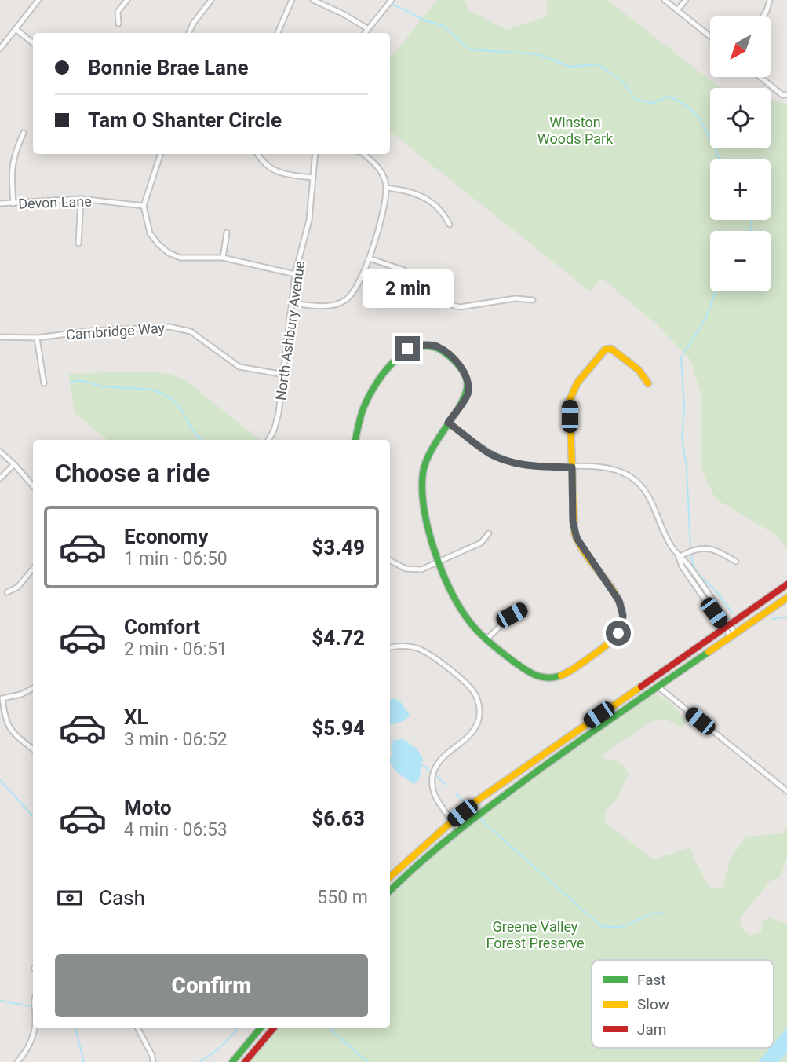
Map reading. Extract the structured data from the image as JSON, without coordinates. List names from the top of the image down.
{
  "streets": {
    "street": ["Devon Lane", "North Ashbury Avenue", "Cambridge Way"]
  },
  "crossings": [
    ["North Ashbury Avenue", "Cambridge Way"]
  ],
  "parks": ["Winston Woods Park", "Greene Valley Forest Preserve"],
  "legend": ["Fast", "Slow", "Jam"],
  "north": "bottom left",
  "page": {
    "map_buttons": ["+", "−"],
    "banner": ["Bonnie Brae Lane", "Tam O Shanter Circle"],
    "bubble": "2 min",
    "heading": "Choose a ride",
    "list": [
      {
        "name": "Economy",
        "note": "1 min · 06:50",
        "value": "$3.49"
      },
      {
        "name": "Comfort",
        "note": "2 min · 06:51",
        "value": "$4.72"
      },
      {
        "name": "XL",
        "note": "3 min · 06:52",
        "value": "$5.94"
      },
      {
        "name": "Moto",
        "note": "4 min · 06:53",
        "value": "$6.63"
      }
    ],
    "pay": ["Cash", "550 m"],
    "buttons": "Confirm"
  }
}
